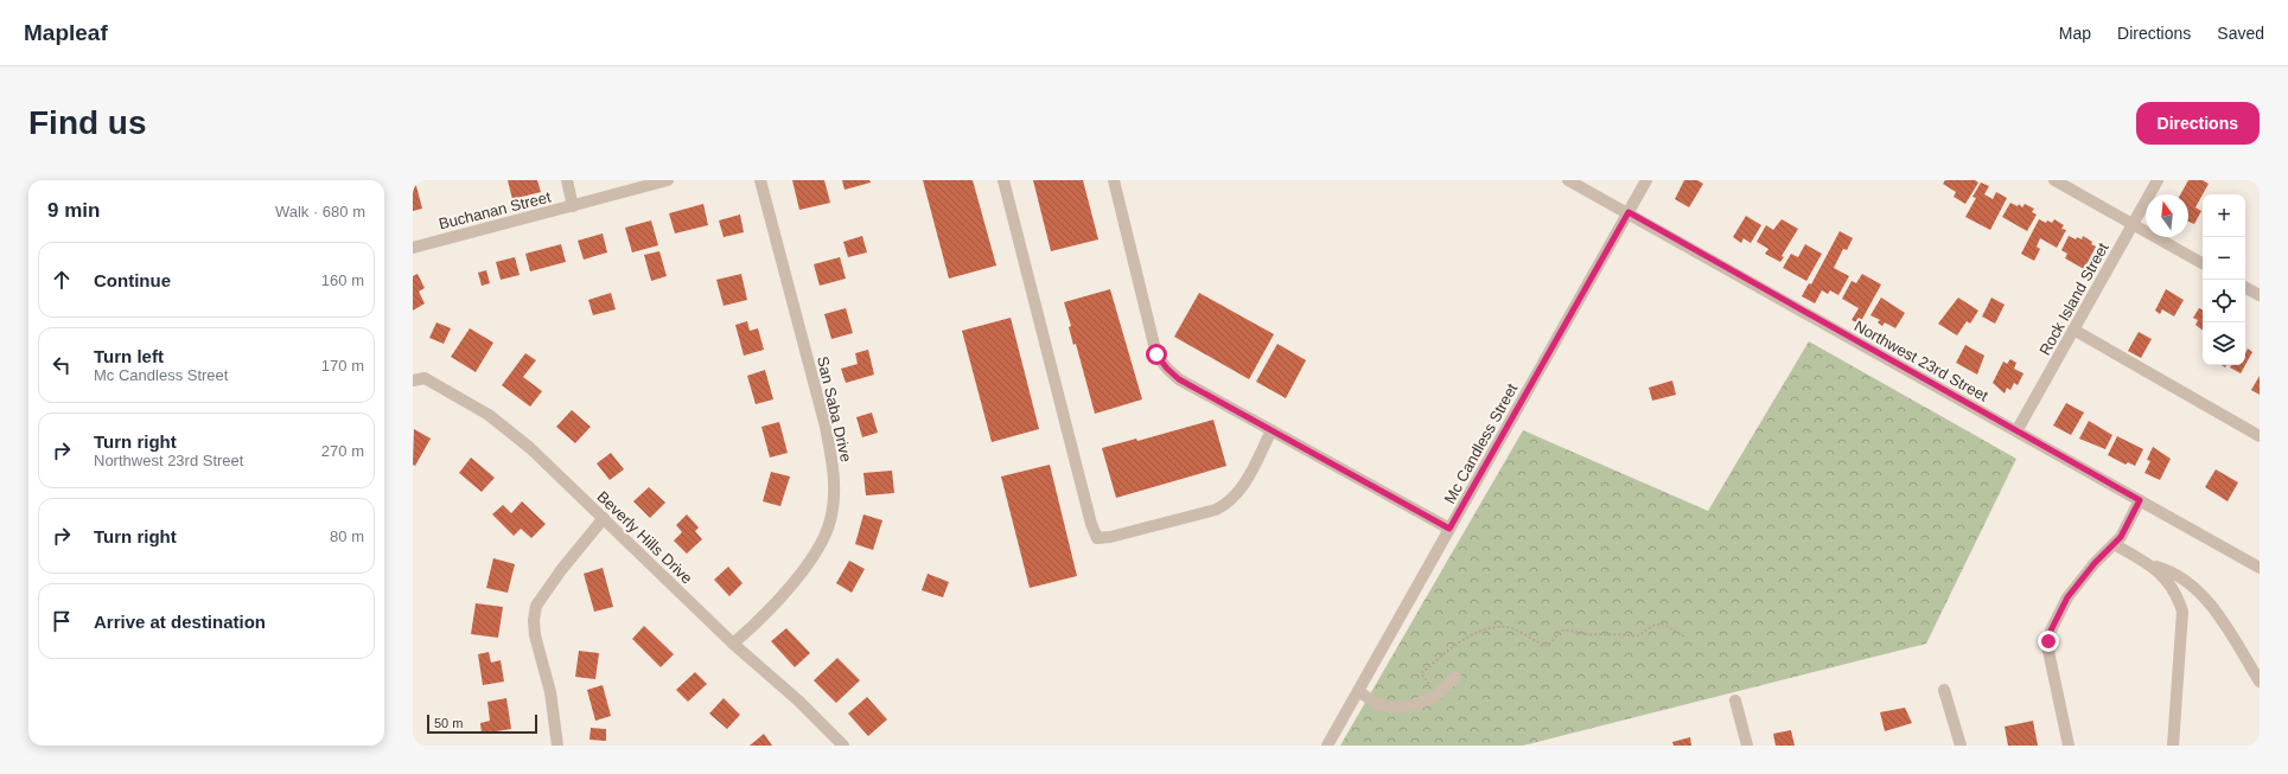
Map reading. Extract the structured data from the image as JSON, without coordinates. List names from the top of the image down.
{
  "streets": {
    "street": [
      "Buchanan Street",
      "Rock Island Street",
      "Northwest 23rd Street",
      "San Saba Drive",
      "Mc Candless Street",
      "Beverly Hills Drive"
    ]
  },
  "crossings": [
    ["Rock Island Street", "Northwest 23rd Street"],
    ["Northwest 23rd Street", "Mc Candless Street"],
    ["San Saba Drive", "Beverly Hills Drive"]
  ],
  "scale_bar": "50 m",
  "north": "top",
  "page": {
    "header": "Mapleaf",
    "nav": ["Map", "Directions", "Saved"],
    "buttons": "Directions",
    "title": "Find us",
    "heading": ["9 min", "Walk · 680 m"],
    "map_buttons": ["+", "−"],
    "list": [
      ["Continue", "160 m"],
      ["Turn left", "Mc Candless Street", "170 m"],
      ["Turn right", "Northwest 23rd Street", "270 m"],
      ["Turn right", "80 m"],
      "Arrive at destination"
    ],
    "scale": "50 m"
  }
}
